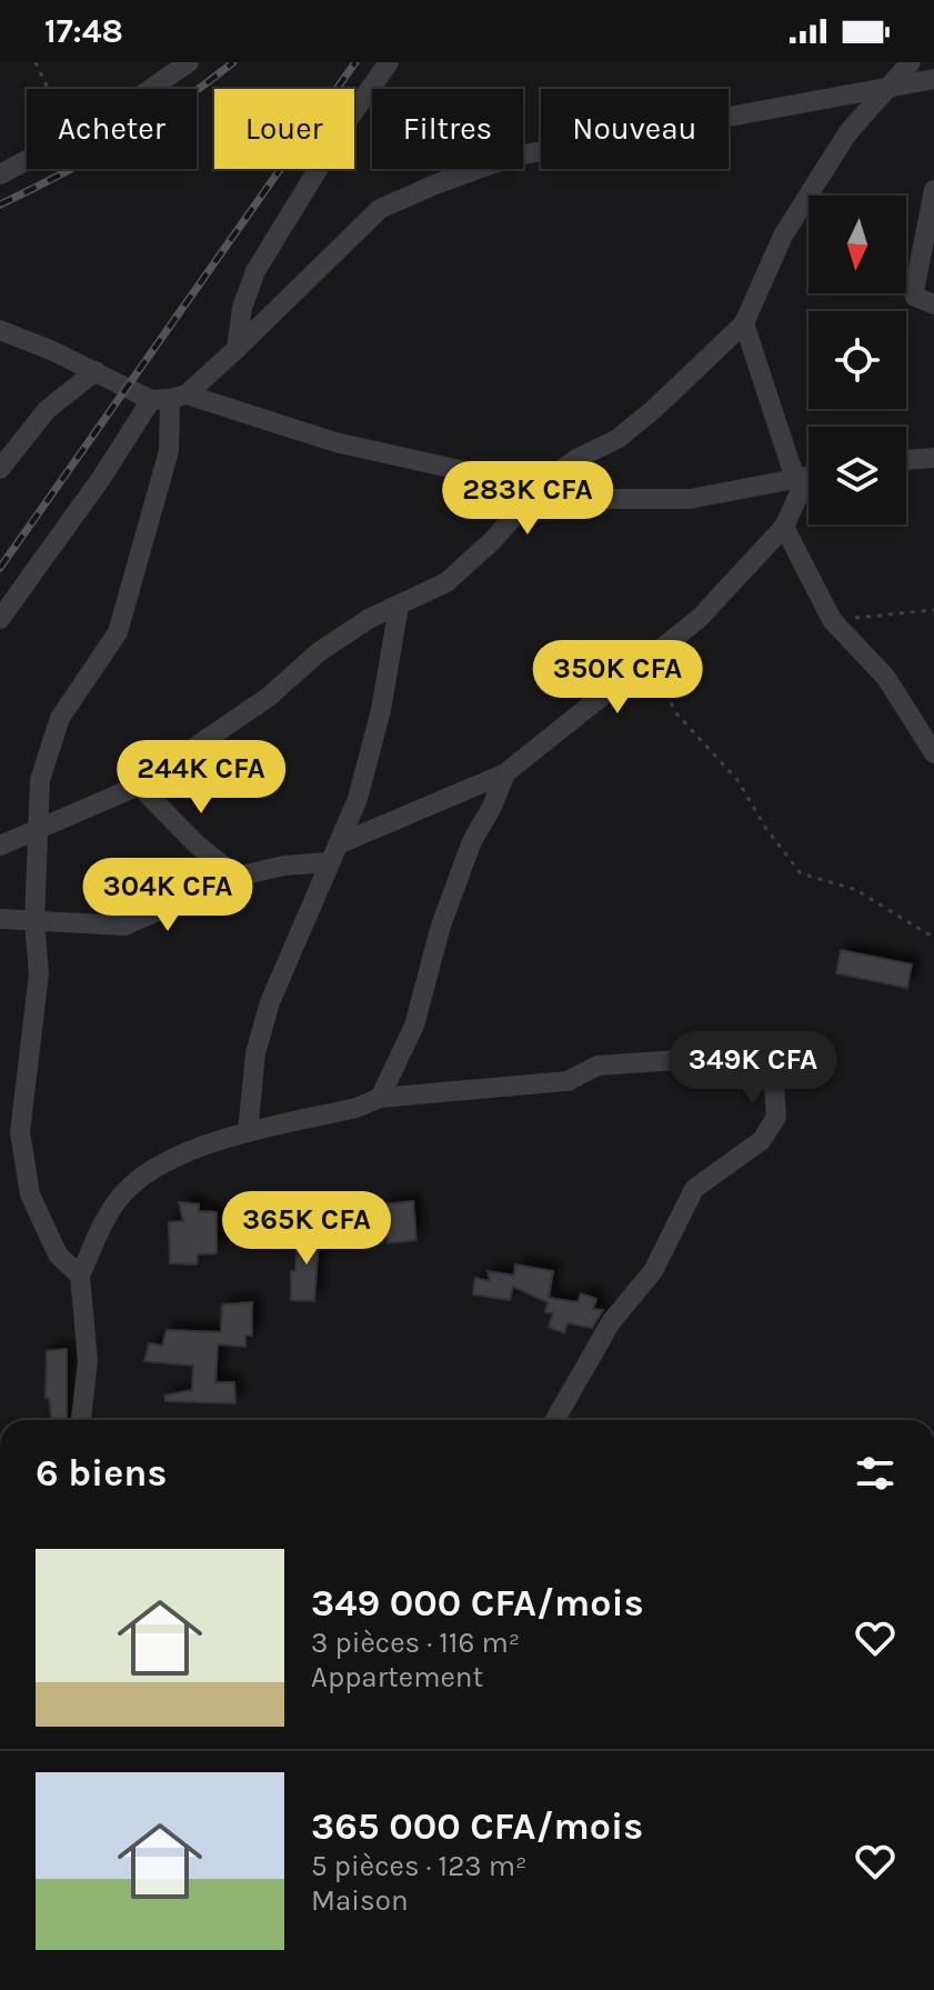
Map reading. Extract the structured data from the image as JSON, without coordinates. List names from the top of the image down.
{
  "north": "bottom",
  "page": {
    "status": "17:48",
    "chip": [
      "Acheter",
      "Louer",
      "Filtres",
      "Nouveau"
    ],
    "price": [
      "283K CFA",
      "350K CFA",
      "244K CFA",
      "304K CFA",
      "349K CFA",
      "365K CFA"
    ],
    "heading": "6 biens",
    "list": [
      {
        "name": "349 000 CFA/mois",
        "note": "3 pièces · 116 m² · Appartement"
      },
      {
        "name": "365 000 CFA/mois",
        "note": "5 pièces · 123 m² · Maison"
      }
    ]
  }
}
